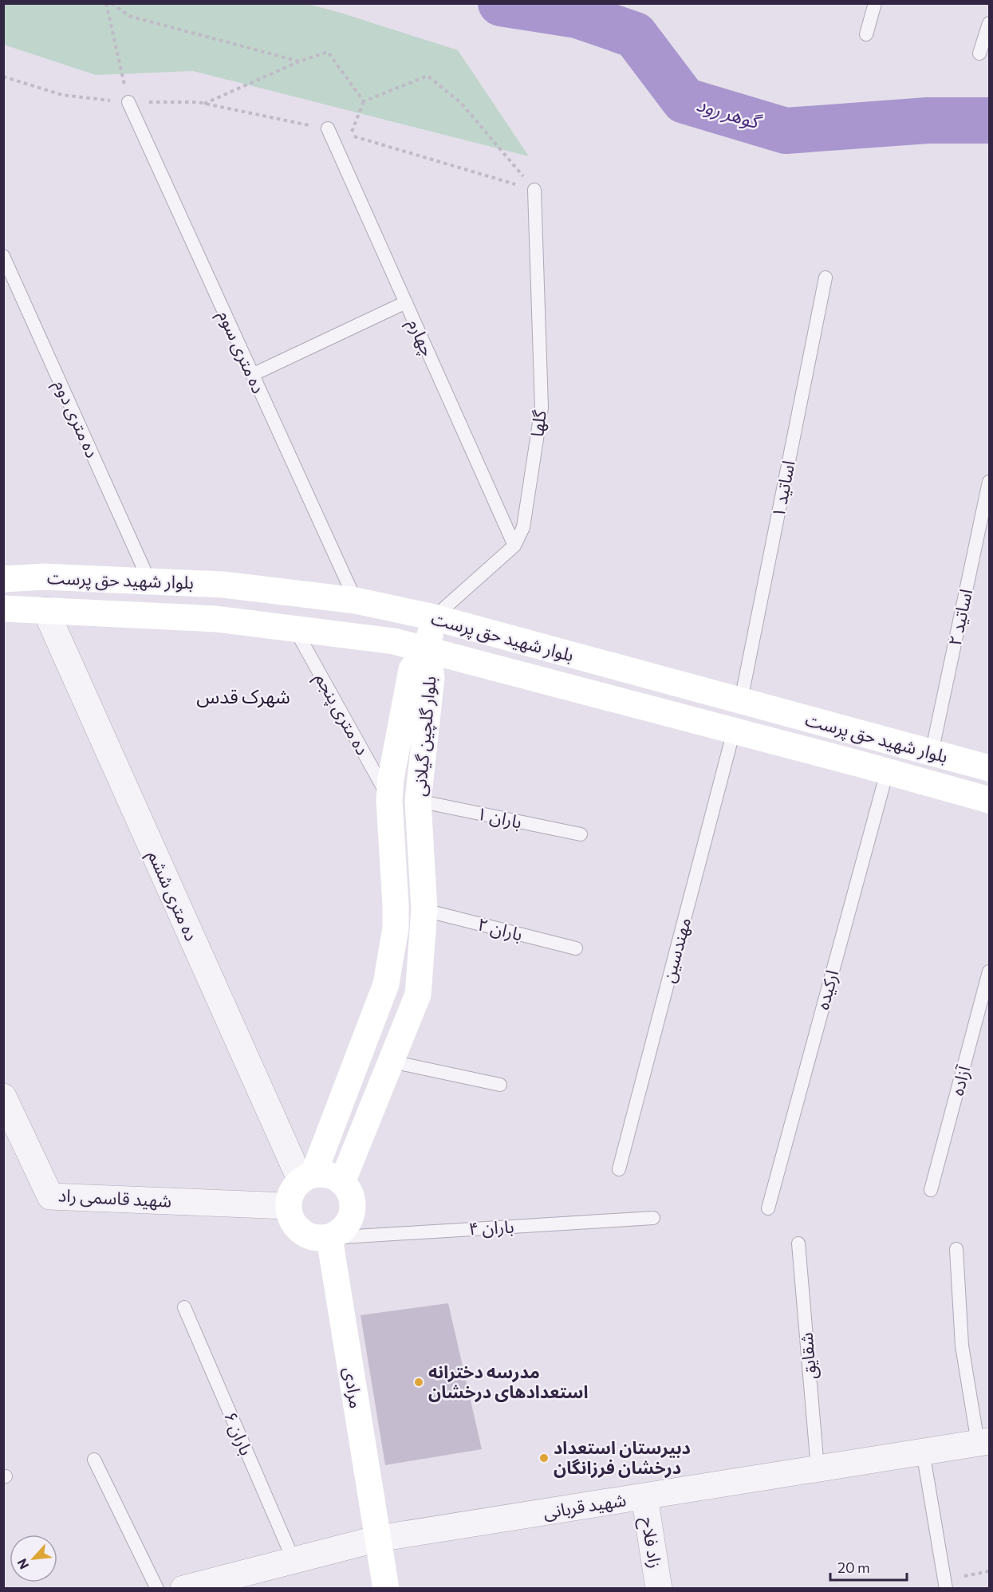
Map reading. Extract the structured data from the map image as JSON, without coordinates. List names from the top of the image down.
{
  "streets": {
    "street": [
      "بلوار شهید حق پرست",
      "بلوار گلچین گیلانی",
      "ده متری ششم",
      "شهید قاسمی راد",
      "مرادی",
      "شهید قربانی",
      "زاد فلاح"
    ],
    "lane": [
      "چهارم",
      "ده متری سوم",
      "ده متری دوم",
      "گلها",
      "اساتید ۱",
      "اساتید ۲",
      "ده متری پنجم",
      "باران ۱",
      "باران ۲",
      "مهندسین",
      "ارکیده",
      "آزاده",
      "باران ۴",
      "شقایق",
      "باران ۶"
    ]
  },
  "crossings": [
    ["چهارم", "گلها"],
    ["ده متری سوم", "بلوار شهید حق پرست"],
    ["ده متری دوم", "بلوار شهید حق پرست"],
    ["گلها", "بلوار شهید حق پرست"],
    ["اساتید ۱", "بلوار شهید حق پرست"],
    ["بلوار شهید حق پرست", "اساتید ۲"],
    ["بلوار شهید حق پرست", "ده متری پنجم"],
    ["بلوار شهید حق پرست", "بلوار گلچین گیلانی"],
    ["بلوار شهید حق پرست", "ده متری ششم"],
    ["بلوار شهید حق پرست", "مهندسین"],
    ["بلوار شهید حق پرست", "ارکیده"],
    ["ده متری پنجم", "بلوار گلچین گیلانی"],
    ["بلوار گلچین گیلانی", "باران ۱"],
    ["بلوار گلچین گیلانی", "ده متری ششم"],
    ["بلوار گلچین گیلانی", "باران ۲"],
    ["بلوار گلچین گیلانی", "شهید قاسمی راد"],
    ["بلوار گلچین گیلانی", "باران ۴"],
    ["بلوار گلچین گیلانی", "مرادی"],
    ["ده متری ششم", "شهید قاسمی راد"],
    ["ده متری ششم", "باران ۴"],
    ["ده متری ششم", "مرادی"],
    ["شهید قاسمی راد", "باران ۴"],
    ["شهید قاسمی راد", "مرادی"],
    ["باران ۴", "مرادی"],
    ["شقایق", "شهید قربانی"],
    ["مرادی", "شهید قربانی"],
    ["باران ۶", "شهید قربانی"],
    ["شهید قربانی", "زاد فلاح"]
  ],
  "districts": ["شهرک قدس"],
  "water": ["گوهر رود"],
  "places": ["مدرسه دخترانه استعدادهای درخشان", "دبیرستان استعداد درخشان فرزانگان"],
  "scale_bar": "20 m",
  "north": "bottom left"
}
